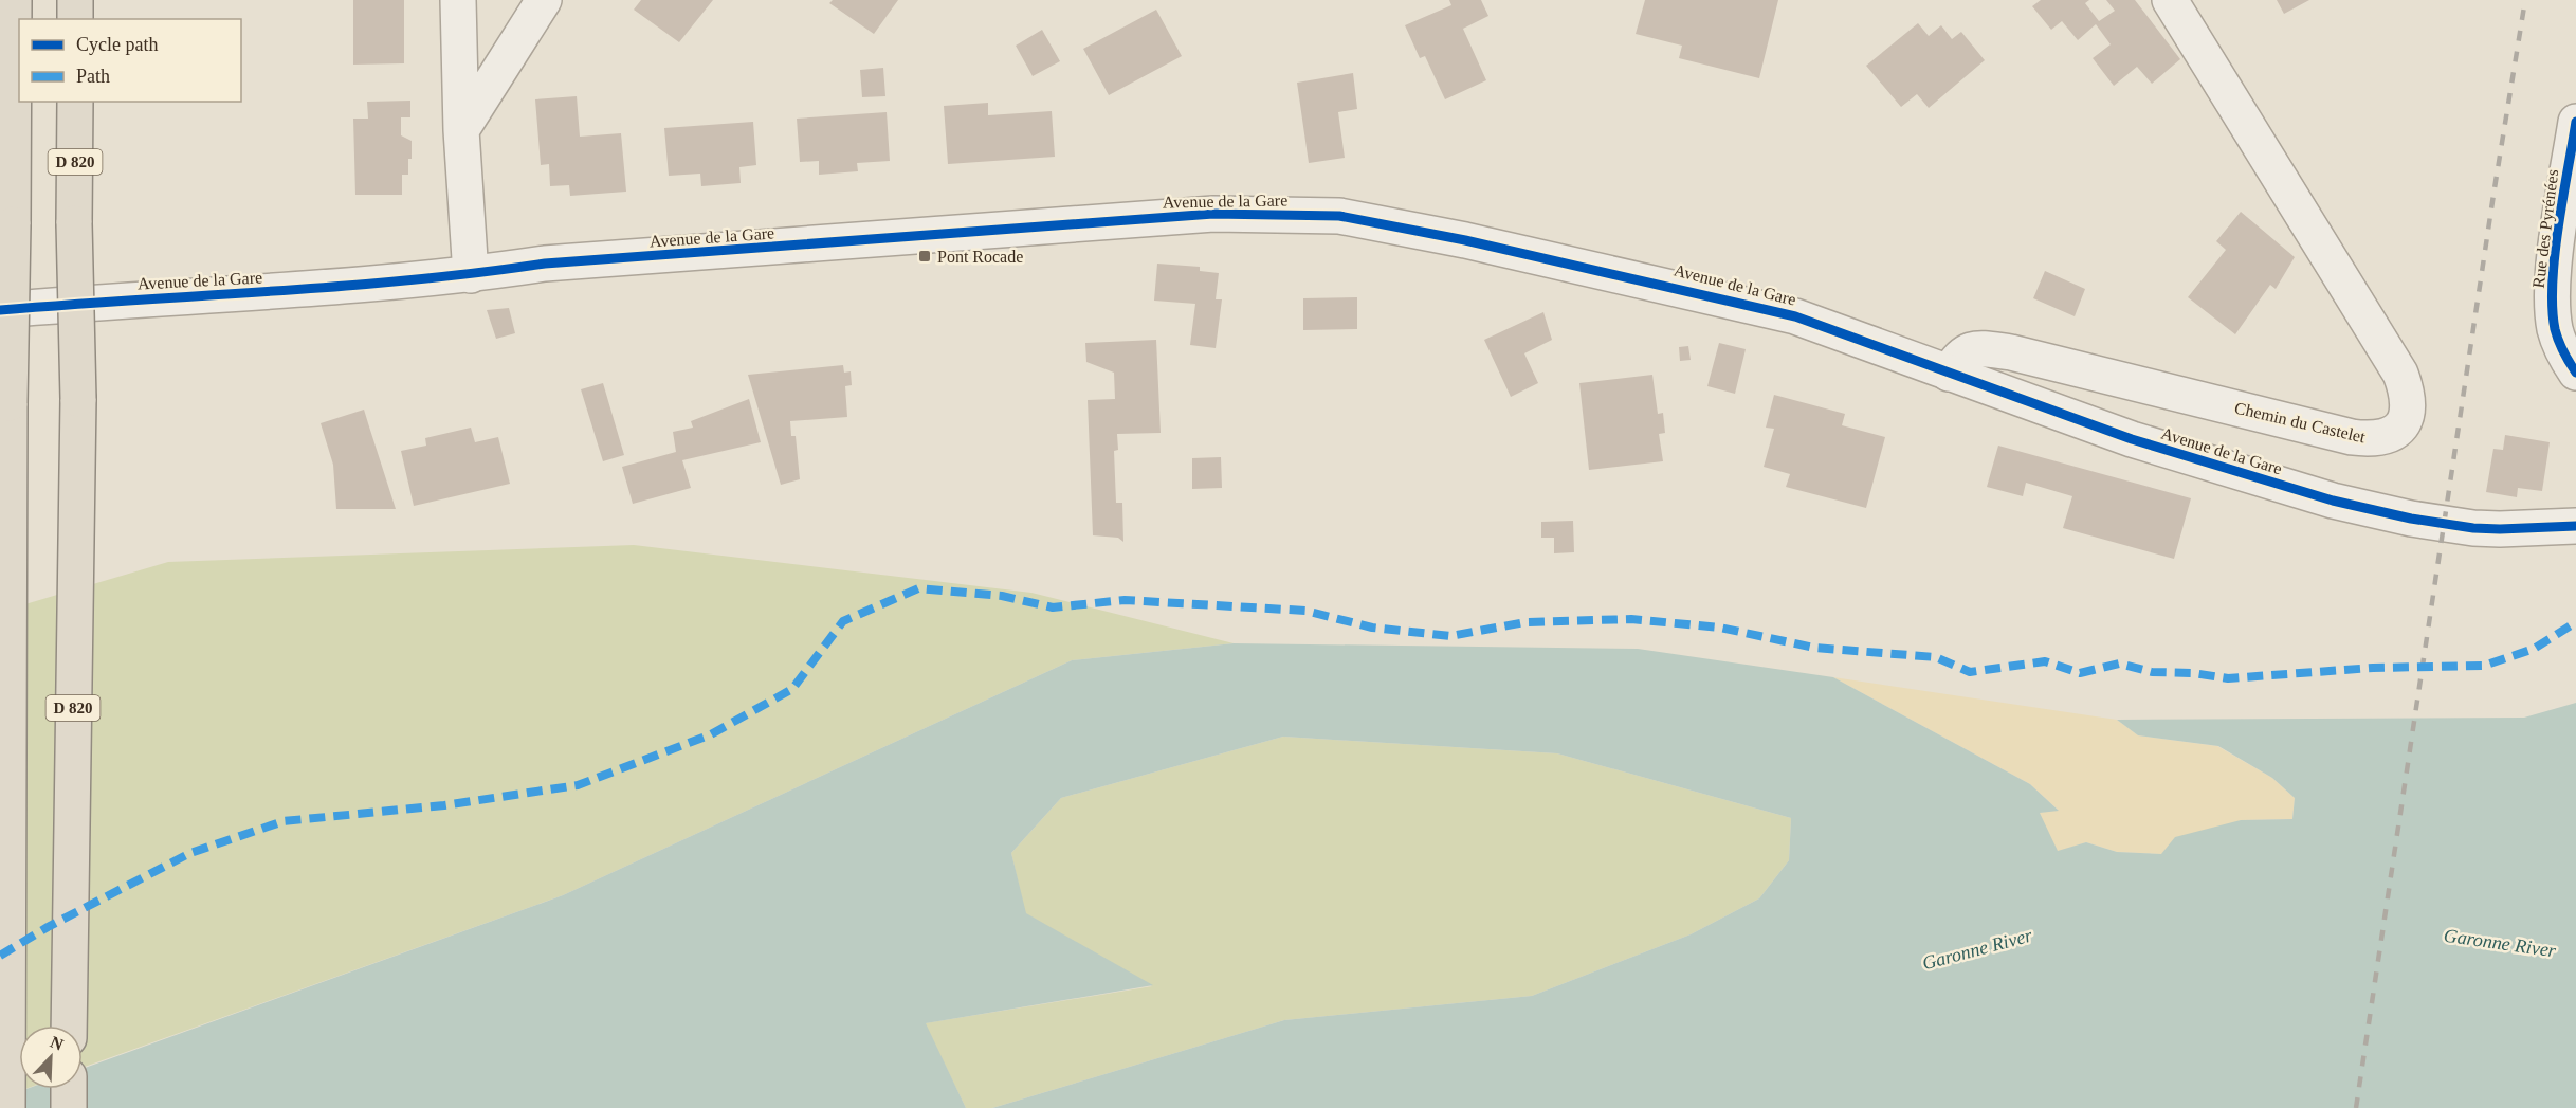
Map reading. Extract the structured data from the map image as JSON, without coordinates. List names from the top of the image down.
{
  "streets": {
    "highway": ["D 820"],
    "street": ["Avenue de la Gare", "Rue des Pyrénées", "Chemin du Castelet"]
  },
  "crossings": [
    ["Avenue de la Gare", "Chemin du Castelet"]
  ],
  "water": ["Garonne River"],
  "places": {
    "transit": ["Pont Rocade"]
  },
  "legend": ["Cycle path", "Path"],
  "north": "top right"
}
